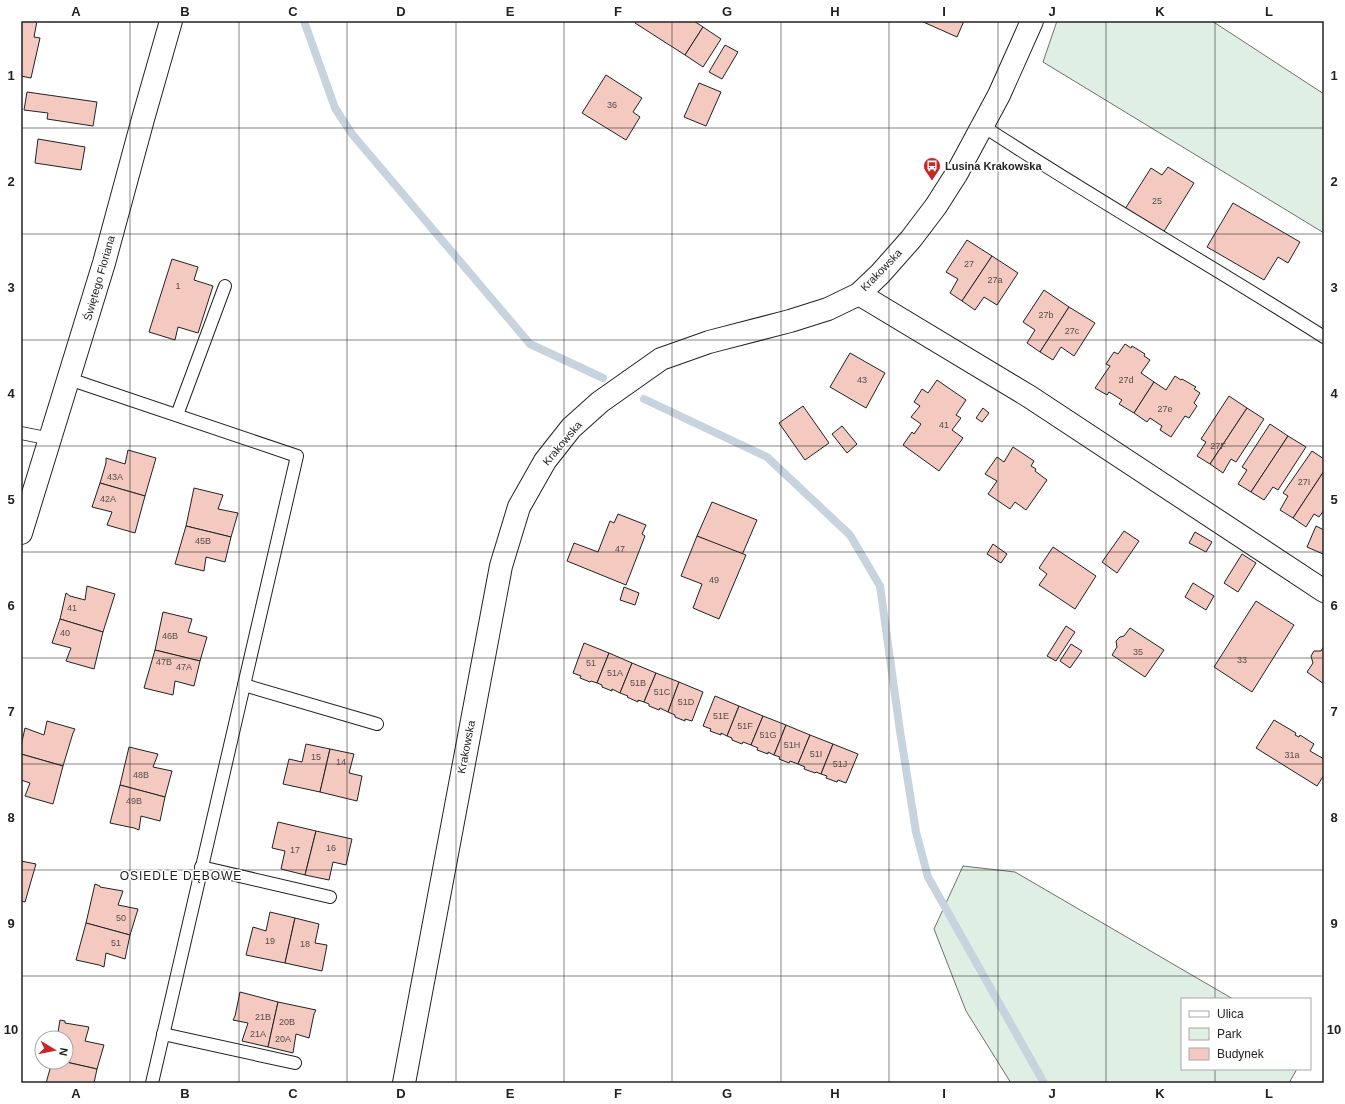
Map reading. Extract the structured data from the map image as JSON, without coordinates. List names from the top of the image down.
{
  "streets": {
    "street": ["Krakowska", "Świętego Floriana"]
  },
  "districts": ["OSIEDLE DĘBOWE"],
  "places": {
    "bus stop": ["Lusina Krakowska"]
  },
  "house_numbers": [
    "36",
    "25",
    "27",
    "27a",
    "1",
    "27b",
    "27c",
    "43",
    "27d",
    "27e",
    "41",
    "27F",
    "43A",
    "27I",
    "42A",
    "45B",
    "47",
    "49",
    "41",
    "40",
    "46B",
    "35",
    "33",
    "47B",
    "51",
    "47A",
    "51A",
    "51B",
    "51C",
    "51D",
    "51E",
    "51F",
    "51G",
    "51H",
    "51I",
    "31a",
    "15",
    "14",
    "51J",
    "48B",
    "49B",
    "16",
    "17",
    "50",
    "19",
    "51",
    "18",
    "21B",
    "20B",
    "21A",
    "20A"
  ],
  "legend": ["Ulica", "Park", "Budynek"],
  "north": "right",
  "grid": {
    "columns": [
      "A",
      "B",
      "C",
      "D",
      "E",
      "F",
      "G",
      "H",
      "I",
      "J",
      "K",
      "L"
    ],
    "rows": [
      "1",
      "2",
      "3",
      "4",
      "5",
      "6",
      "7",
      "8",
      "9",
      "10"
    ]
  }
}
